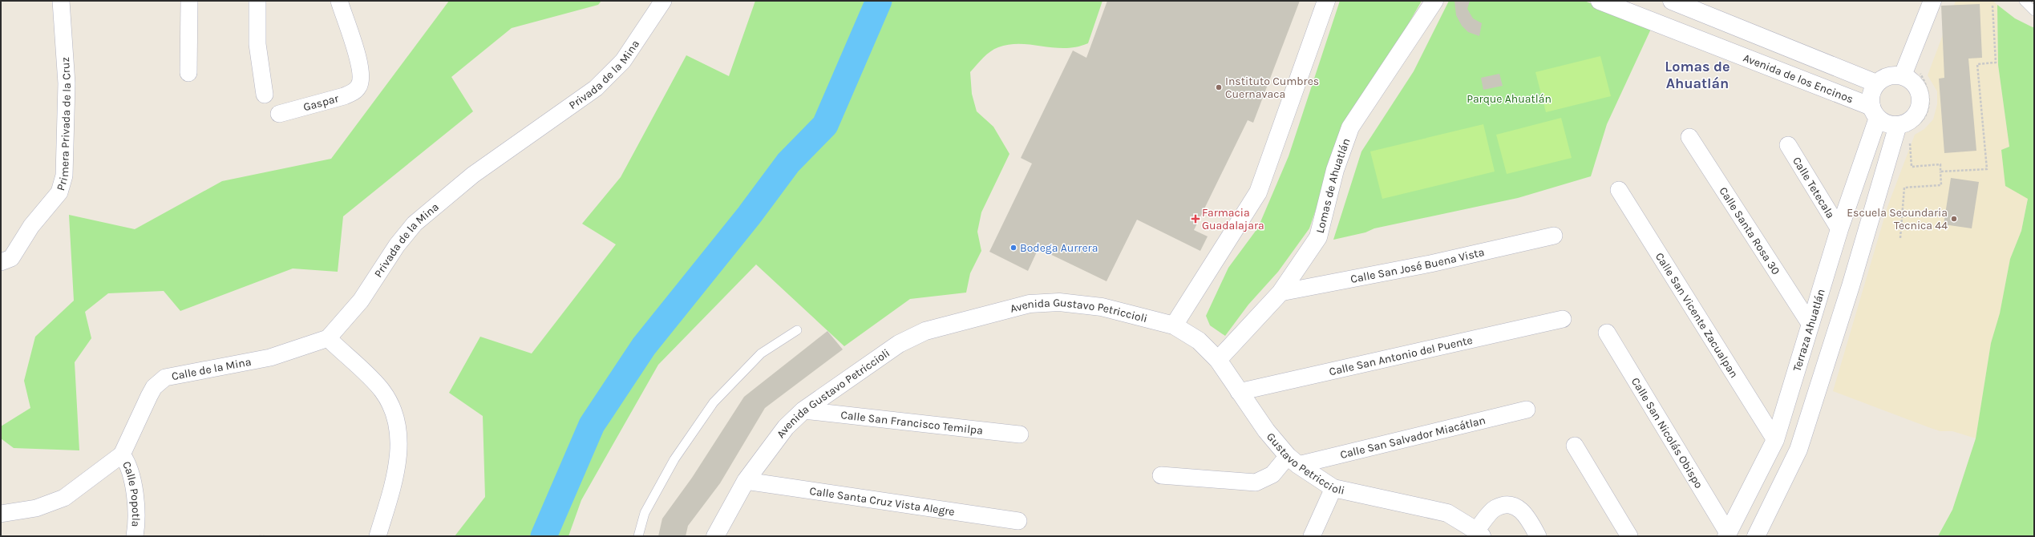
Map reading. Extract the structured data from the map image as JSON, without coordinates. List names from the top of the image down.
{
  "streets": {
    "street": [
      "Privada de la Mina",
      "Avenida de los Encinos",
      "Gaspar",
      "Primera Privada de la Cruz",
      "Lomas de Ahuatlán",
      "Calle Tetecala",
      "Calle Santa Rosa 30",
      "Calle San José Buena Vista",
      "Avenida Gustavo Petriccioli",
      "Calle San Vicente Zacualpan",
      "Terraza Ahuatlán",
      "Calle San Antonio del Puente",
      "Calle de la Mina",
      "Calle San Francisco Temilpa",
      "Calle San Nicolás Obispo",
      "Calle San Salvador Miacátlan",
      "Gustavo Petriccioli",
      "Calle Popotla",
      "Calle Santa Cruz Vista Alegre"
    ]
  },
  "crossings": [
    ["Privada de la Mina", "Calle de la Mina"],
    ["Avenida de los Encinos", "Terraza Ahuatlán"],
    ["Lomas de Ahuatlán", "Calle San José Buena Vista"],
    ["Lomas de Ahuatlán", "Gustavo Petriccioli"],
    ["Calle Tetecala", "Terraza Ahuatlán"],
    ["Calle Santa Rosa 30", "Terraza Ahuatlán"],
    ["Avenida Gustavo Petriccioli", "Calle San Francisco Temilpa"],
    ["Avenida Gustavo Petriccioli", "Gustavo Petriccioli"],
    ["Avenida Gustavo Petriccioli", "Calle Santa Cruz Vista Alegre"],
    ["Calle San Vicente Zacualpan", "Terraza Ahuatlán"],
    ["Terraza Ahuatlán", "Calle San Nicolás Obispo"],
    ["Calle San Antonio del Puente", "Gustavo Petriccioli"],
    ["Calle de la Mina", "Calle Popotla"],
    ["Calle San Salvador Miacátlan", "Gustavo Petriccioli"]
  ],
  "districts": ["Lomas de Ahuatlán"],
  "parks": ["Parque Ahuatlán"],
  "places": {
    "other": ["Instituto Cumbres Cuernavaca", "Escuela Secundaria Tecnica 44", "Bodega Aurrera"],
    "health": ["Farmacia Guadalajara"]
  }
}
